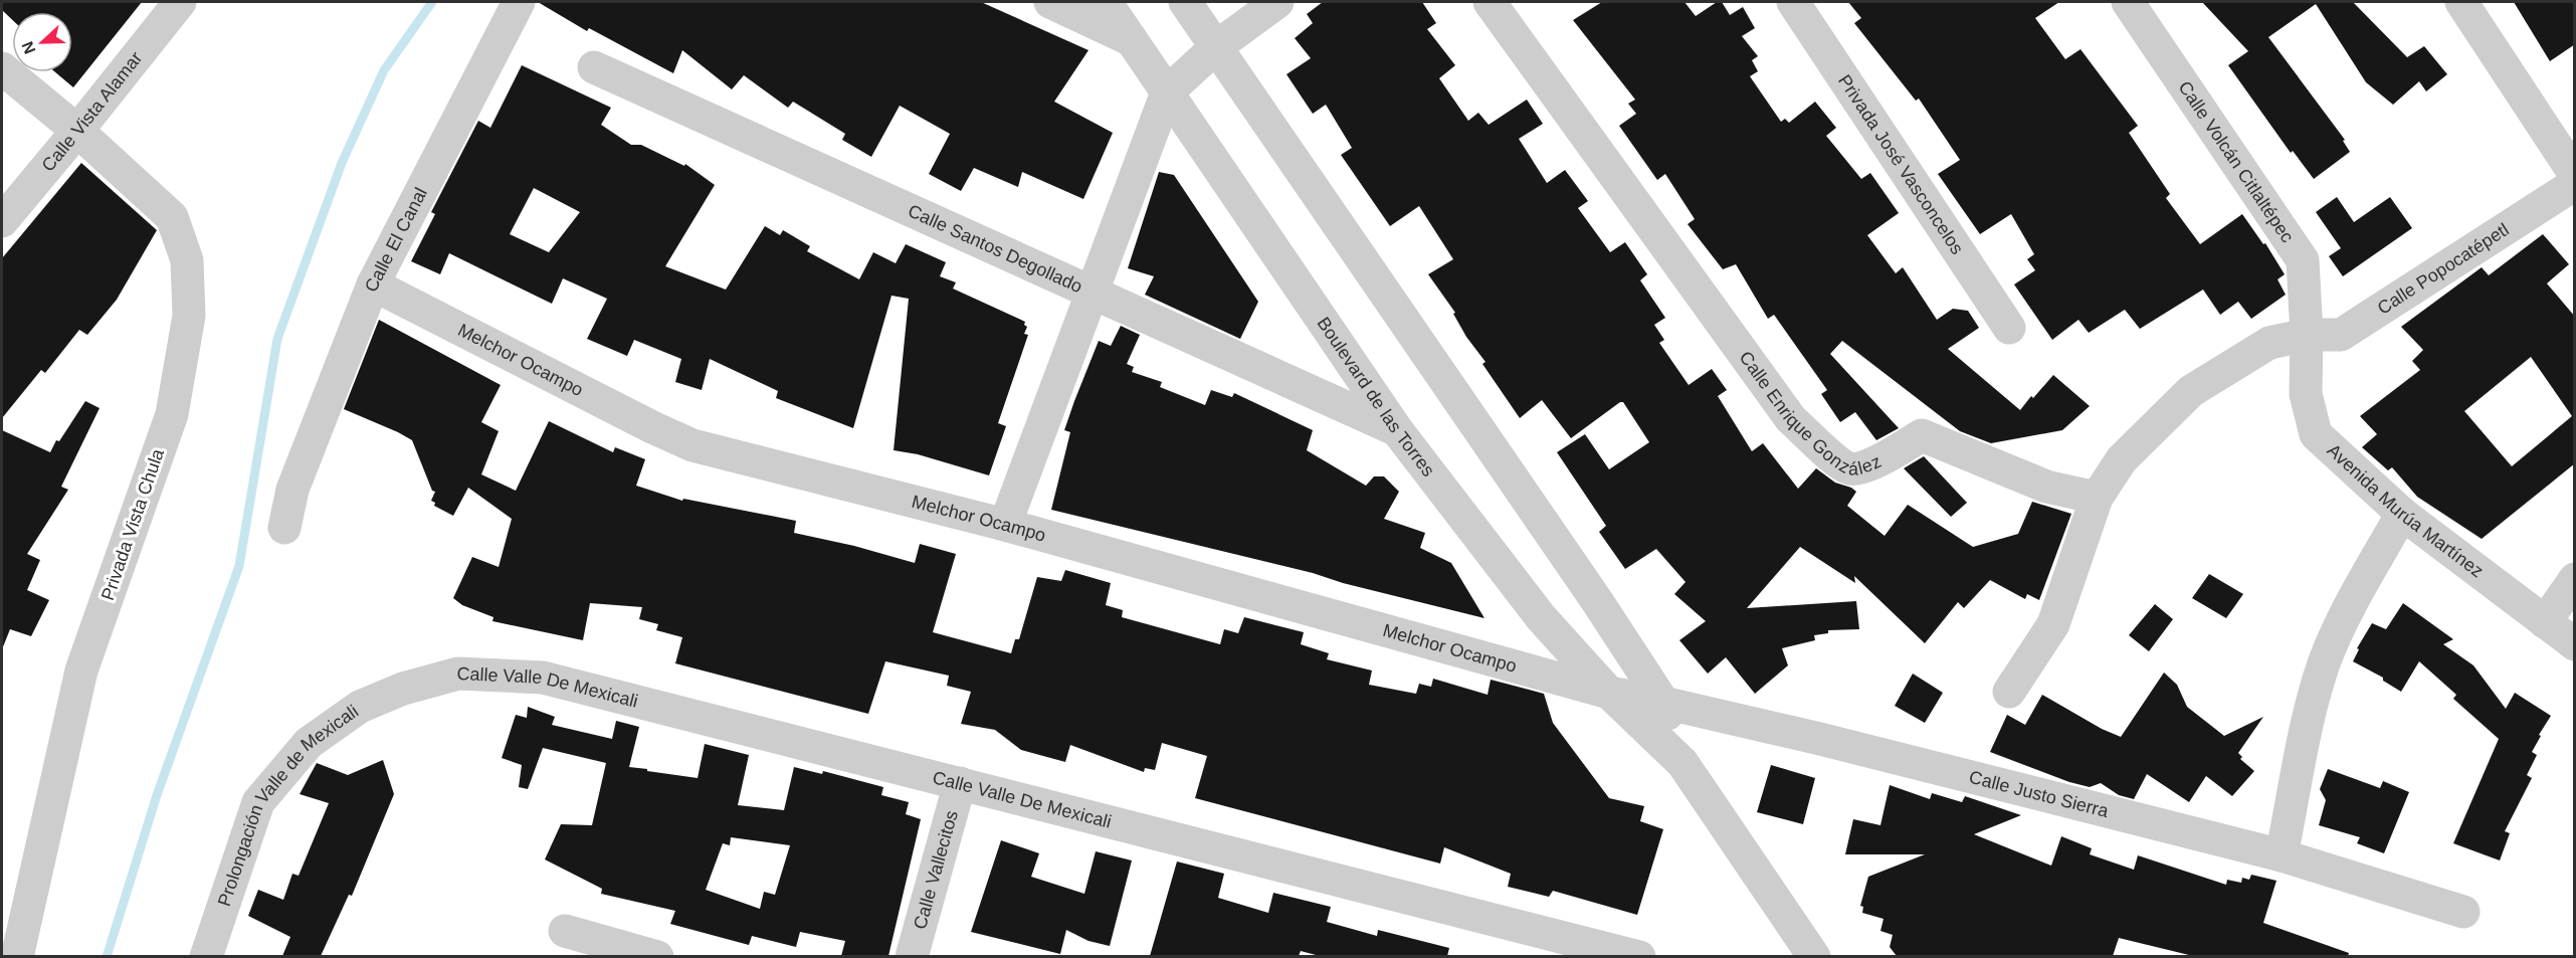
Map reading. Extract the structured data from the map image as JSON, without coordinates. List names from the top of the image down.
{
  "streets": {
    "street": [
      "Calle Vista Alamar",
      "Calle Volcán Citlaltépec",
      "Privada José Vasconcelos",
      "Calle El Canal",
      "Calle Santos Degollado",
      "Calle Popocatépetl",
      "Melchor Ocampo",
      "Boulevard de las Torres",
      "Calle Enrique González",
      "Avenida Murúa Martínez",
      "Privada Vista Chula",
      "Calle Valle De Mexicali",
      "Calle Justo Sierra",
      "Prolongación Valle de Mexicali",
      "Calle Vallecitos"
    ]
  },
  "crossings": [
    ["Calle Vista Alamar", "Privada Vista Chula"],
    ["Calle Volcán Citlaltépec", "Calle Popocatépetl"],
    ["Calle Volcán Citlaltépec", "Avenida Murúa Martínez"],
    ["Calle El Canal", "Melchor Ocampo"],
    ["Calle Santos Degollado", "Boulevard de las Torres"],
    ["Calle Popocatépetl", "Avenida Murúa Martínez"],
    ["Melchor Ocampo", "Boulevard de las Torres"],
    ["Melchor Ocampo", "Calle Justo Sierra"],
    ["Boulevard de las Torres", "Calle Justo Sierra"],
    ["Calle Valle De Mexicali", "Prolongación Valle de Mexicali"],
    ["Calle Valle De Mexicali", "Calle Vallecitos"]
  ],
  "north": "left"
}
